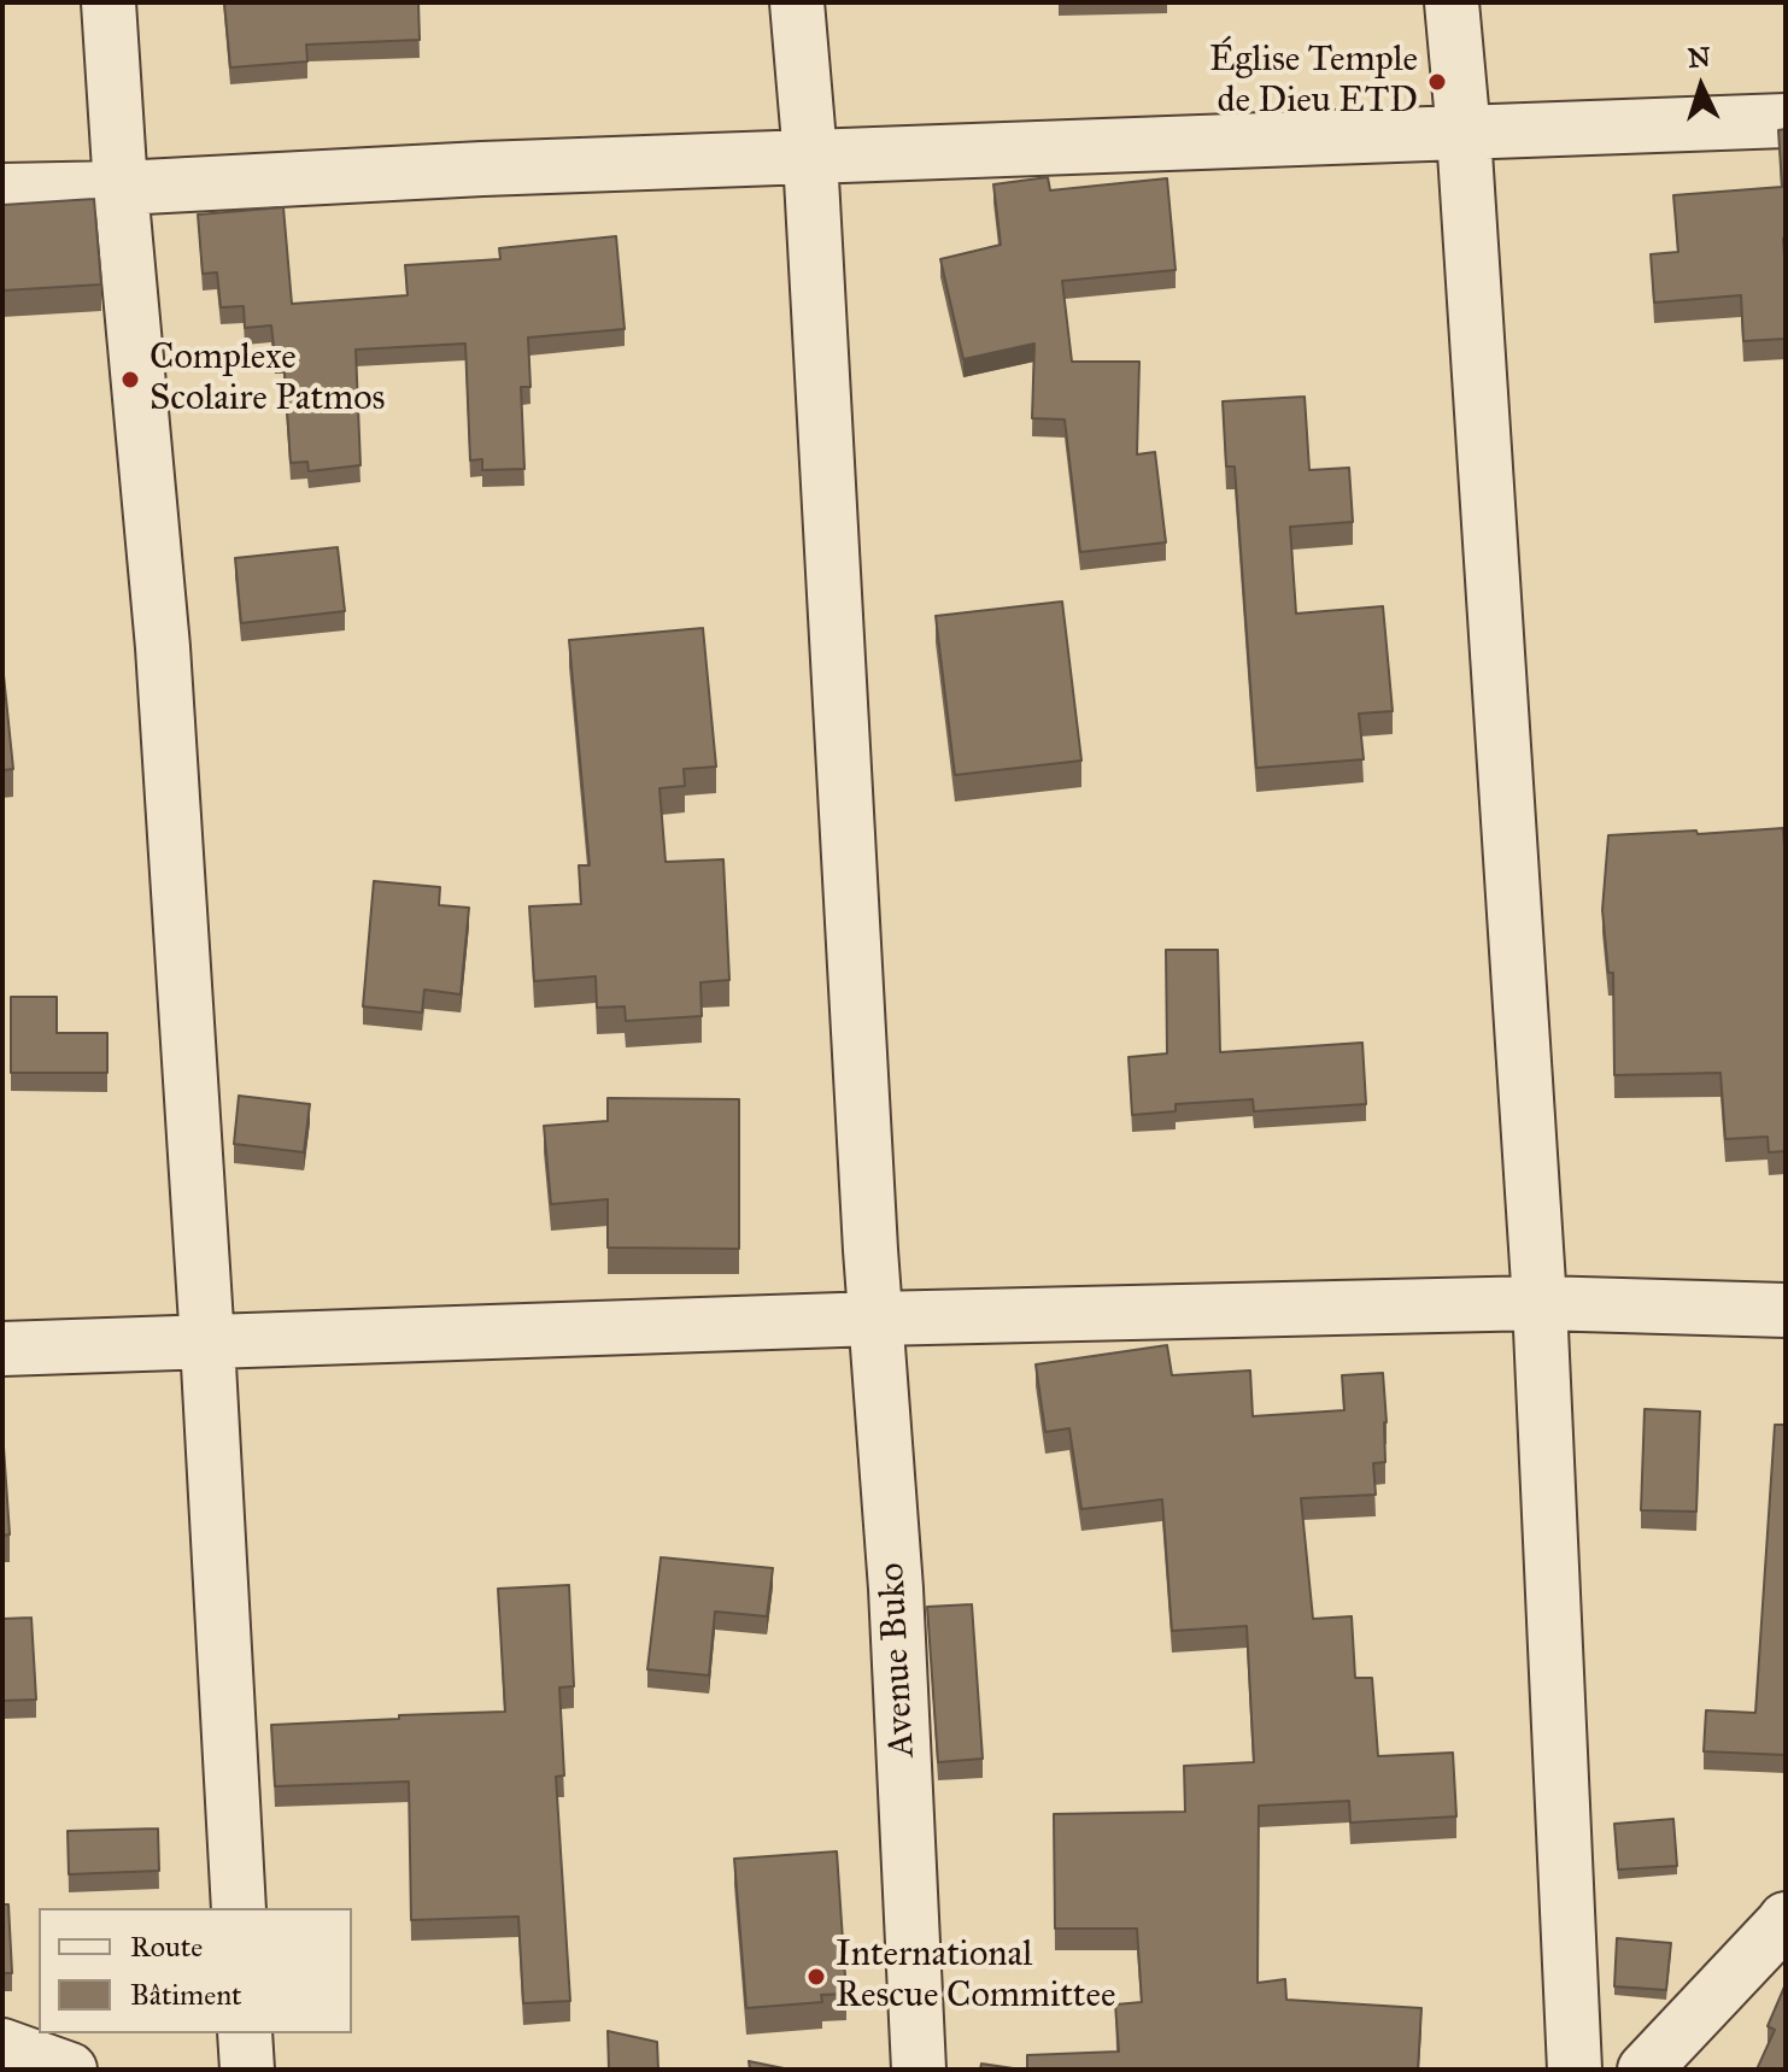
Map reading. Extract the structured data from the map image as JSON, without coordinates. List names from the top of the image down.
{
  "streets": {
    "street": ["Avenue Buko"]
  },
  "places": ["Église Temple de Dieu ETD", "Complexe Scolaire Patmos", "International Rescue Committee"],
  "legend": ["Route", "Bâtiment"],
  "north": "top"
}
